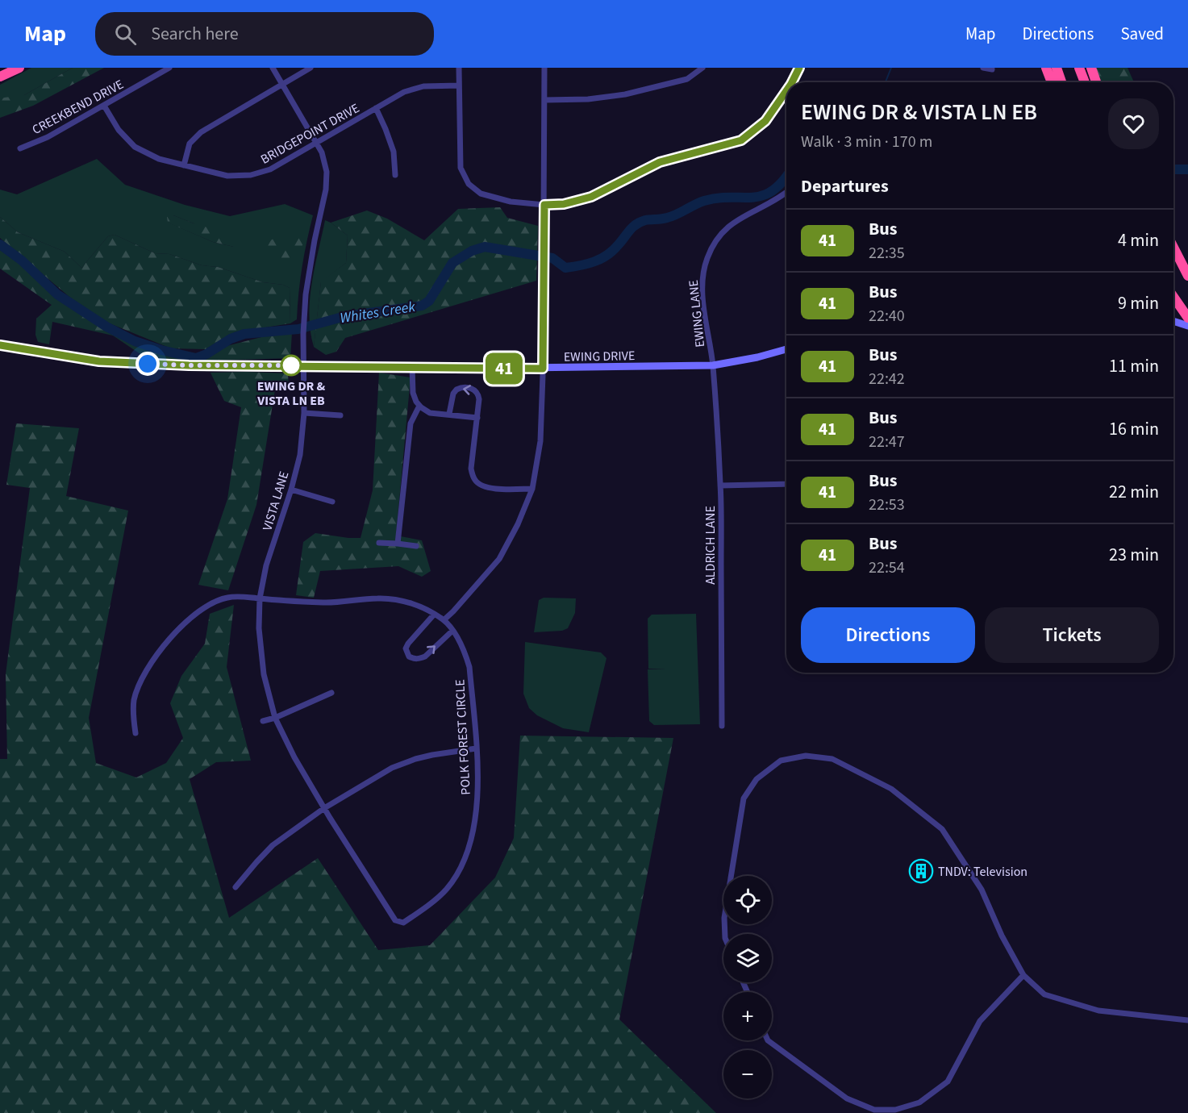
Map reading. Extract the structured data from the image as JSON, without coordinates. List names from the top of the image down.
{
  "streets": {
    "street": [
      "CREEKBEND DRIVE",
      "BRIDGEPOINT DRIVE",
      "EWING LANE",
      "EWING DRIVE",
      "VISTA LANE",
      "ALDRICH LANE",
      "POLK FOREST CIRCLE"
    ]
  },
  "crossings": [
    ["CREEKBEND DRIVE", "BRIDGEPOINT DRIVE"],
    ["BRIDGEPOINT DRIVE", "VISTA LANE"],
    ["EWING LANE", "EWING DRIVE"],
    ["EWING LANE", "ALDRICH LANE"],
    ["EWING DRIVE", "VISTA LANE"],
    ["EWING DRIVE", "ALDRICH LANE"],
    ["VISTA LANE", "POLK FOREST CIRCLE"]
  ],
  "water": ["Whites Creek"],
  "places": {
    "other": ["EWING DR & VISTA LN EB"],
    "building": ["TNDV: Television"]
  },
  "lines": ["bus line 41"],
  "page": {
    "header": "Map",
    "search": "Search here",
    "nav": ["Map", "Directions", "Saved"],
    "on_map": "41",
    "heading": [
      ["EWING DR & VISTA LN EB", "Walk · 3 min · 170 m"],
      "Departures"
    ],
    "list": [
      {
        "mark": "41",
        "name": "Bus",
        "note": "22:35",
        "value": "4 min"
      },
      {
        "mark": "41",
        "name": "Bus",
        "note": "22:40",
        "value": "9 min"
      },
      {
        "mark": "41",
        "name": "Bus",
        "note": "22:42",
        "value": "11 min"
      },
      {
        "mark": "41",
        "name": "Bus",
        "note": "22:47",
        "value": "16 min"
      },
      {
        "mark": "41",
        "name": "Bus",
        "note": "22:53",
        "value": "22 min"
      },
      {
        "mark": "41",
        "name": "Bus",
        "note": "22:54",
        "value": "23 min"
      }
    ],
    "buttons": ["Directions", "Tickets"],
    "map_buttons": ["+", "−"]
  }
}
